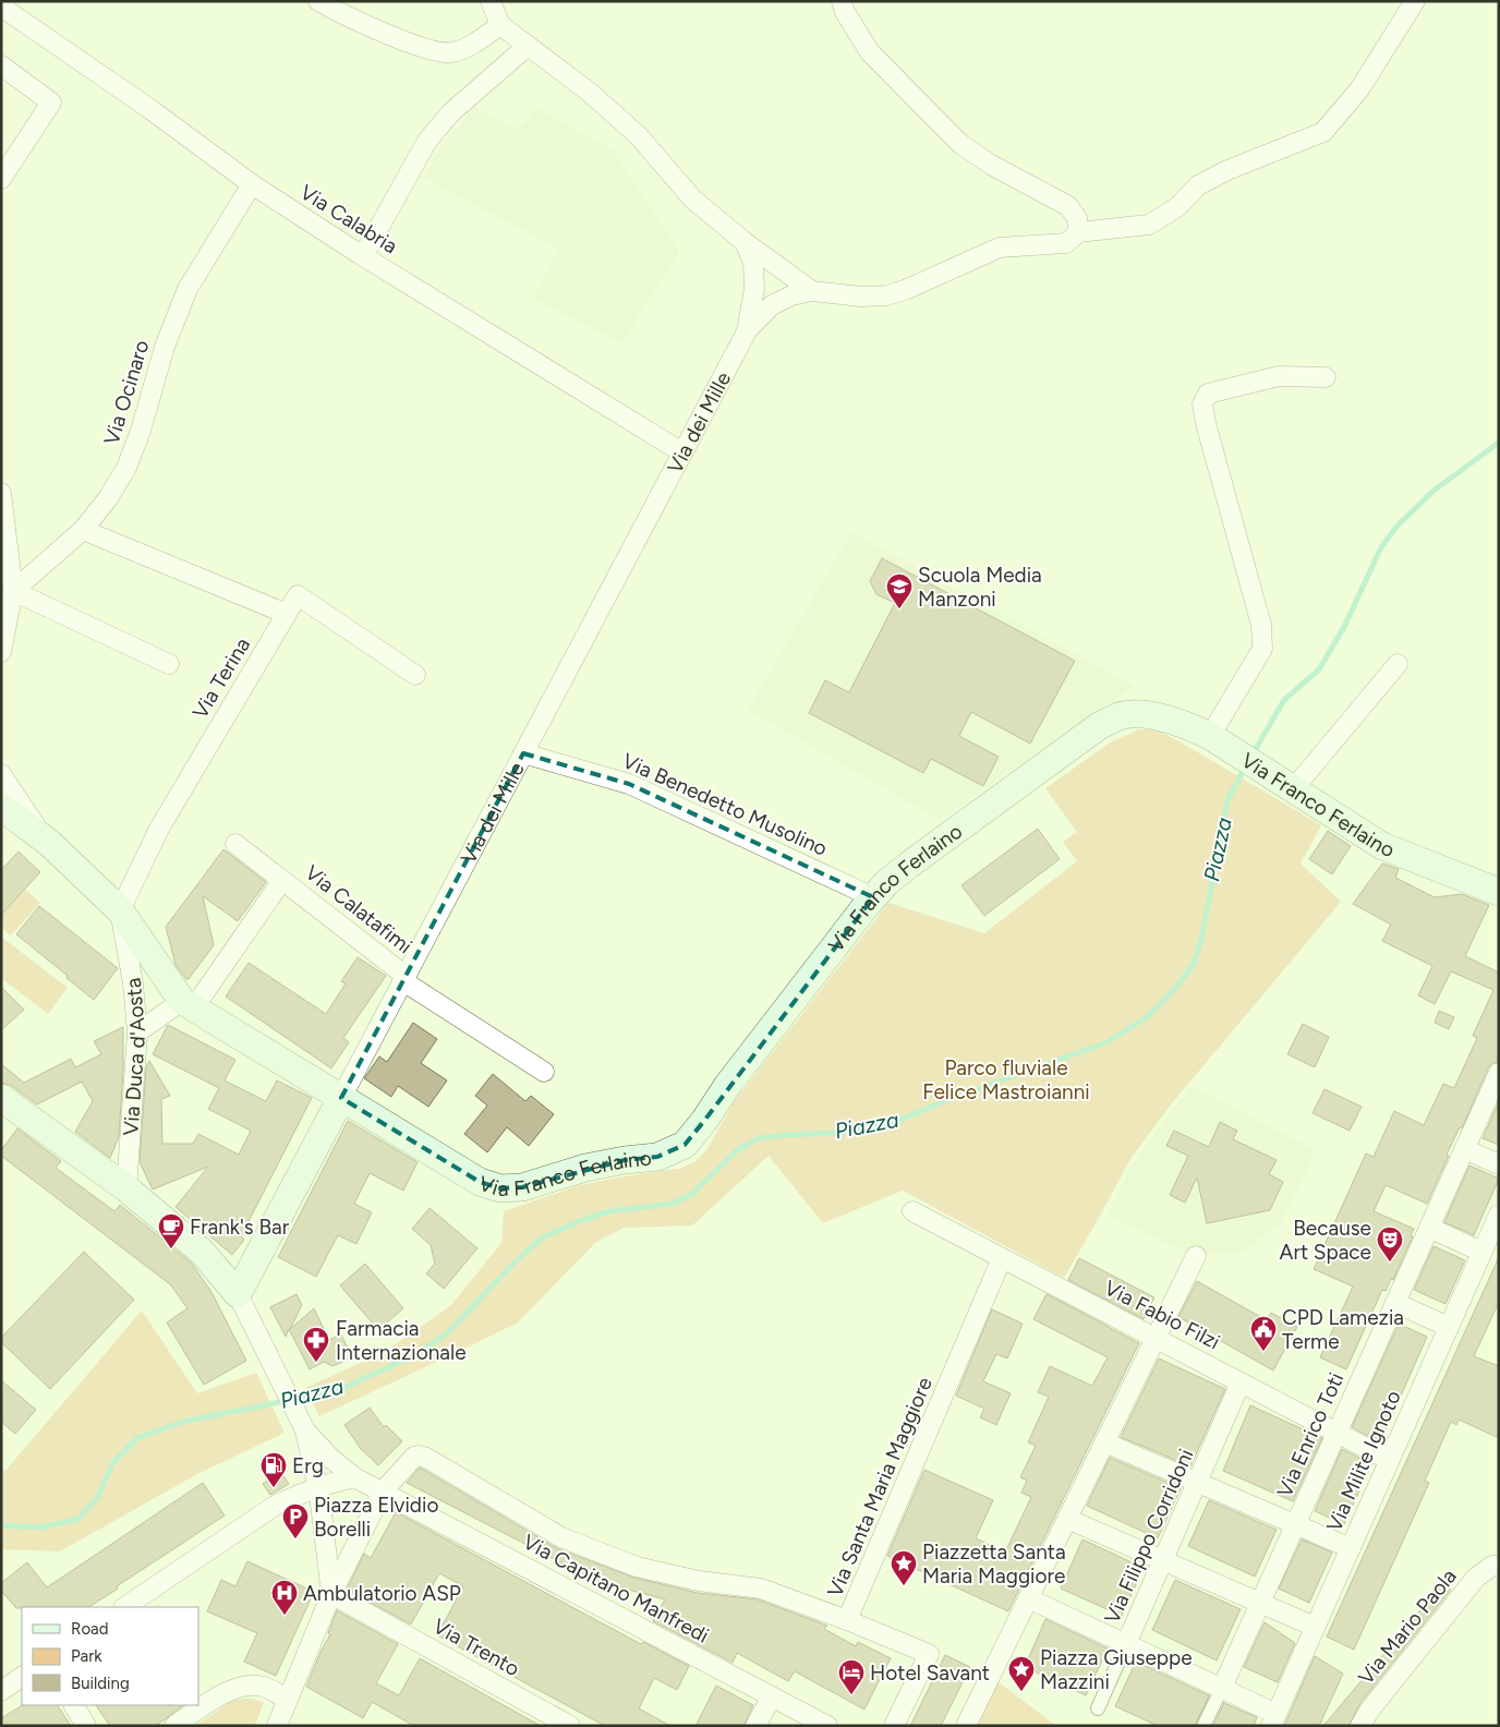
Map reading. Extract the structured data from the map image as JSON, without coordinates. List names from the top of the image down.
{
  "streets": {
    "main road": ["Via dei Mille", "Via Franco Ferlaino"],
    "street": [
      "Via Calabria",
      "Via Ocinaro",
      "Via Terina",
      "Via Benedetto Musolino",
      "Via Calatafimi",
      "Via Duca d'Aosta",
      "Via Fabio Filzi",
      "Via Enrico Toti",
      "Via Milite Ignoto",
      "Via Santa Maria Maggiore",
      "Via Filippo Corridoni",
      "Via Capitano Manfredi",
      "Via Mario Paola",
      "Via Trento"
    ]
  },
  "crossings": [
    ["Via Calabria", "Via Ocinaro"],
    ["Via Calabria", "Via dei Mille"],
    ["Via dei Mille", "Via Franco Ferlaino"],
    ["Via dei Mille", "Via Benedetto Musolino"],
    ["Via dei Mille", "Via Calatafimi"],
    ["Via Terina", "Via Duca d'Aosta"],
    ["Via Franco Ferlaino", "Via Benedetto Musolino"],
    ["Via Franco Ferlaino", "Via Calatafimi"],
    ["Via Fabio Filzi", "Via Enrico Toti"],
    ["Via Fabio Filzi", "Via Milite Ignoto"],
    ["Via Fabio Filzi", "Via Santa Maria Maggiore"],
    ["Via Fabio Filzi", "Via Filippo Corridoni"],
    ["Via Santa Maria Maggiore", "Via Capitano Manfredi"]
  ],
  "water": ["Piazza"],
  "parks": ["Parco fluviale Felice Mastroianni"],
  "places": {
    "school or university": ["Scuola Media Manzoni"],
    "cafe": ["Frank's Bar"],
    "theatre": ["Because Art Space"],
    "public building": ["CPD Lamezia Terme"],
    "pharmacy": ["Farmacia Internazionale"],
    "fuel station": ["Erg"],
    "parking": ["Piazza Elvidio Borelli"],
    "place": ["Piazzetta Santa Maria Maggiore", "Piazza Giuseppe Mazzini"],
    "hospital": ["Ambulatorio ASP"],
    "hotel": ["Hotel Savant"]
  },
  "legend": ["Road", "Park", "Building"]
}
